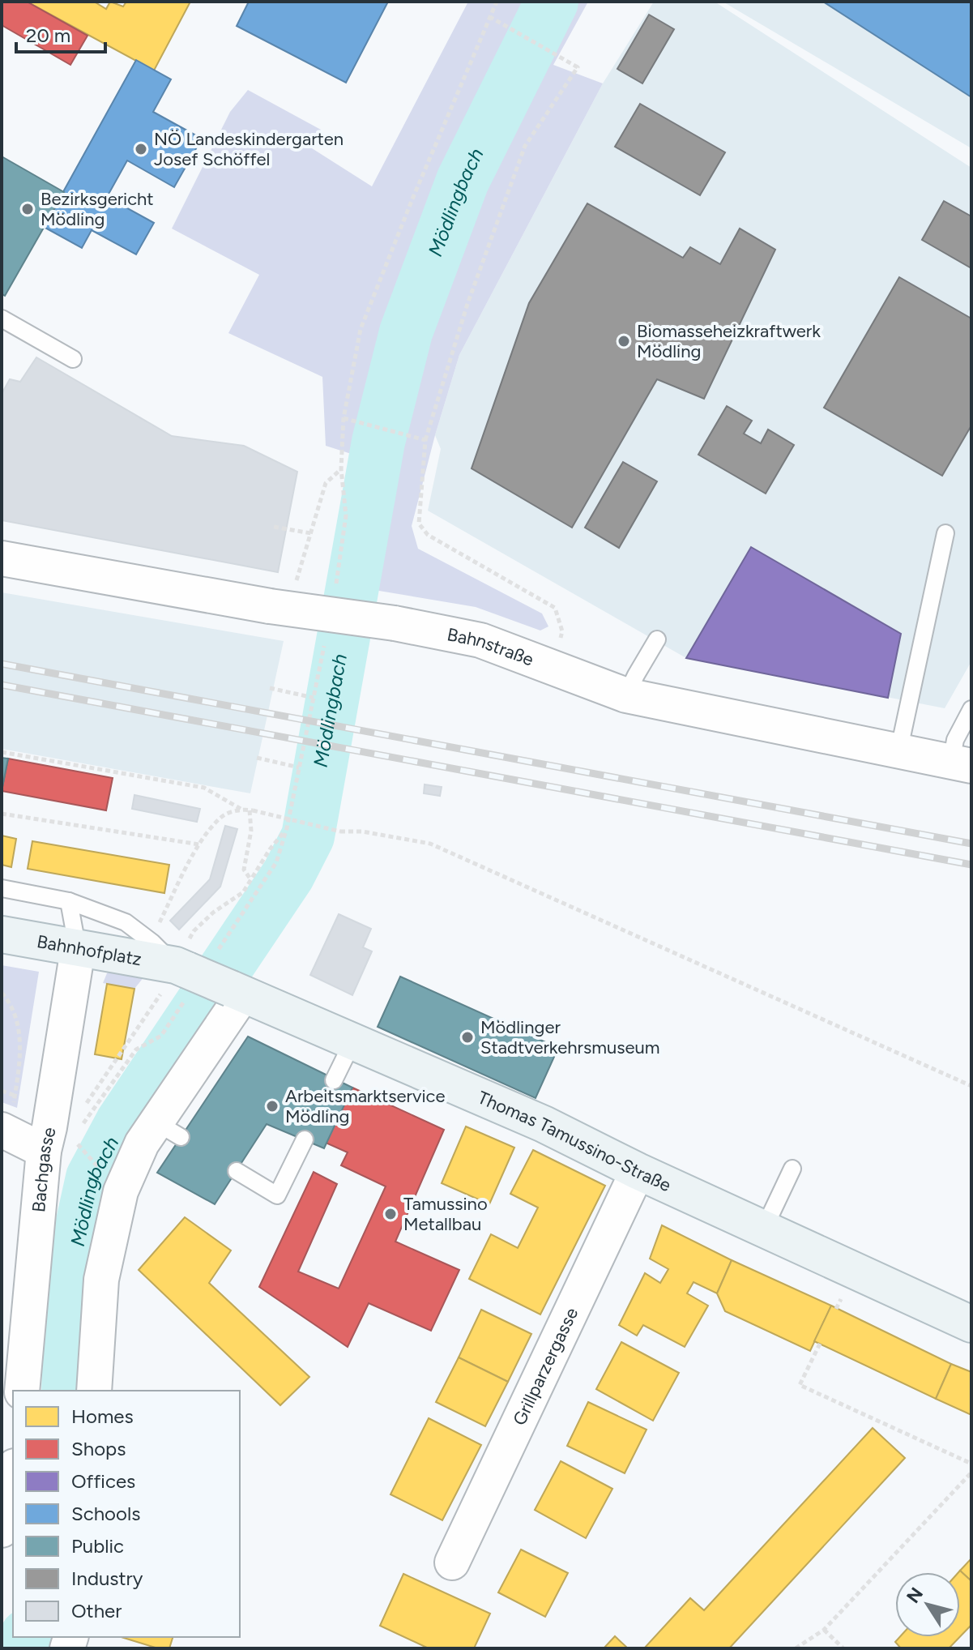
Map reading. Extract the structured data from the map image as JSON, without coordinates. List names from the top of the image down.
{
  "streets": {
    "main road": ["Bahnhofplatz", "Thomas Tamussino-Straße"],
    "street": ["Bahnstraße", "Bachgasse", "Grillparzergasse"]
  },
  "crossings": [
    ["Bahnhofplatz", "Thomas Tamussino-Straße"],
    ["Bahnhofplatz", "Bachgasse"],
    ["Thomas Tamussino-Straße", "Grillparzergasse"]
  ],
  "water": ["Mödlingbach"],
  "places": [
    "NÖ Landeskindergarten Josef Schöffel",
    "Bezirksgericht Mödling",
    "Biomasseheizkraftwerk Mödling",
    "Mödlinger Stadtverkehrsmuseum",
    "Arbeitsmarktservice Mödling",
    "Tamussino Metallbau"
  ],
  "legend": [
    "Homes",
    "Shops",
    "Offices",
    "Schools",
    "Public",
    "Industry",
    "Other"
  ],
  "scale_bar": "20 m",
  "north": "top left"
}
